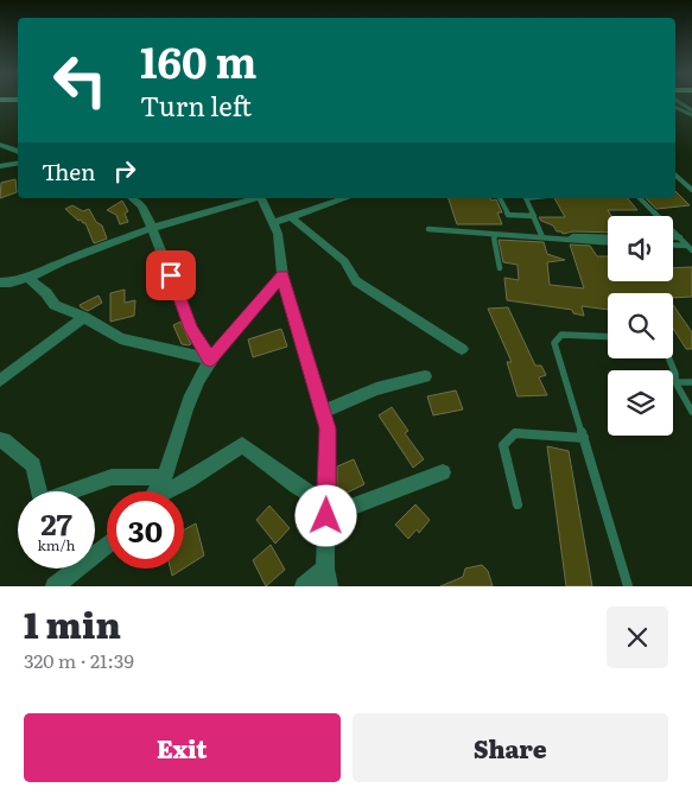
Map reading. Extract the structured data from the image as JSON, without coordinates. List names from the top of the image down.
{
  "page": {
    "turn": ["160 m", "Turn left"],
    "then": "Then",
    "speed": "27 km/h",
    "limit": "30",
    "heading": ["1 min", "320 m · 21:39"],
    "buttons": ["Exit", "Share"]
  }
}
